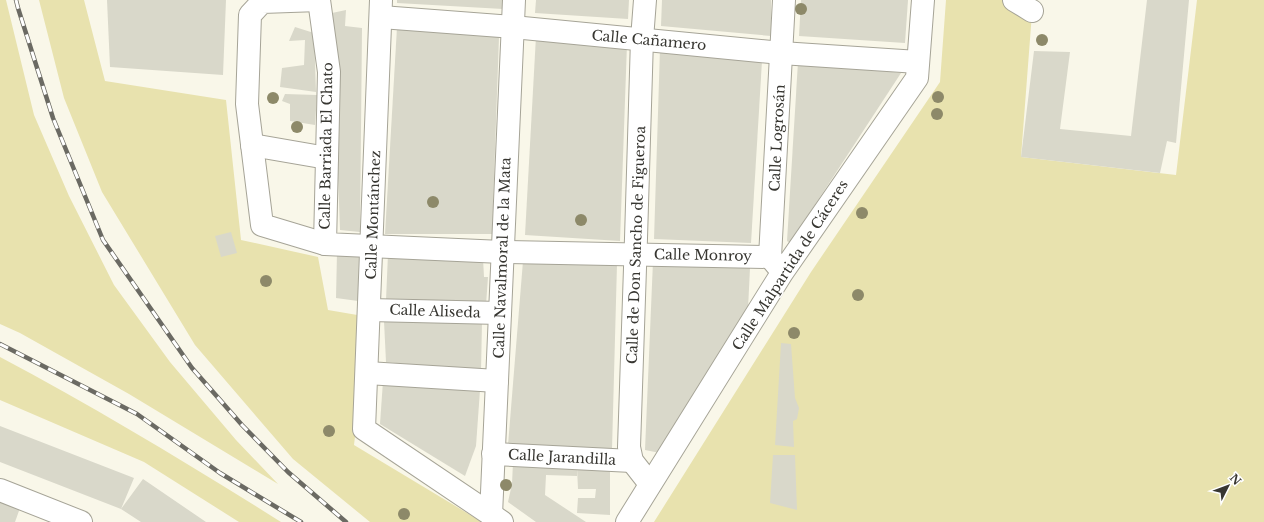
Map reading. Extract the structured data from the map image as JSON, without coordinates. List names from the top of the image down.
{
  "streets": {
    "street": [
      "Calle Cañamero",
      "Calle Logrosán",
      "Calle Barriada El Chato",
      "Calle Montánchez",
      "Calle de Don Sancho de Figueroa",
      "Calle Monroy",
      "Calle Navalmoral de la Mata",
      "Calle Malpartida de Cáceres",
      "Calle Aliseda",
      "Calle Jarandilla"
    ]
  },
  "crossings": [
    ["Calle Cañamero", "Calle Logrosán"],
    ["Calle Cañamero", "Calle Montánchez"],
    ["Calle Cañamero", "Calle de Don Sancho de Figueroa"],
    ["Calle Cañamero", "Calle Navalmoral de la Mata"],
    ["Calle Cañamero", "Calle Malpartida de Cáceres"],
    ["Calle Logrosán", "Calle Monroy"],
    ["Calle Logrosán", "Calle Malpartida de Cáceres"],
    ["Calle Barriada El Chato", "Calle Montánchez"],
    ["Calle Barriada El Chato", "Calle Monroy"],
    ["Calle Montánchez", "Calle Monroy"],
    ["Calle Montánchez", "Calle Navalmoral de la Mata"],
    ["Calle Montánchez", "Calle Aliseda"],
    ["Calle de Don Sancho de Figueroa", "Calle Monroy"],
    ["Calle de Don Sancho de Figueroa", "Calle Malpartida de Cáceres"],
    ["Calle de Don Sancho de Figueroa", "Calle Jarandilla"],
    ["Calle Monroy", "Calle Navalmoral de la Mata"],
    ["Calle Monroy", "Calle Malpartida de Cáceres"],
    ["Calle Navalmoral de la Mata", "Calle Aliseda"],
    ["Calle Navalmoral de la Mata", "Calle Jarandilla"]
  ],
  "north": "top right"
}
